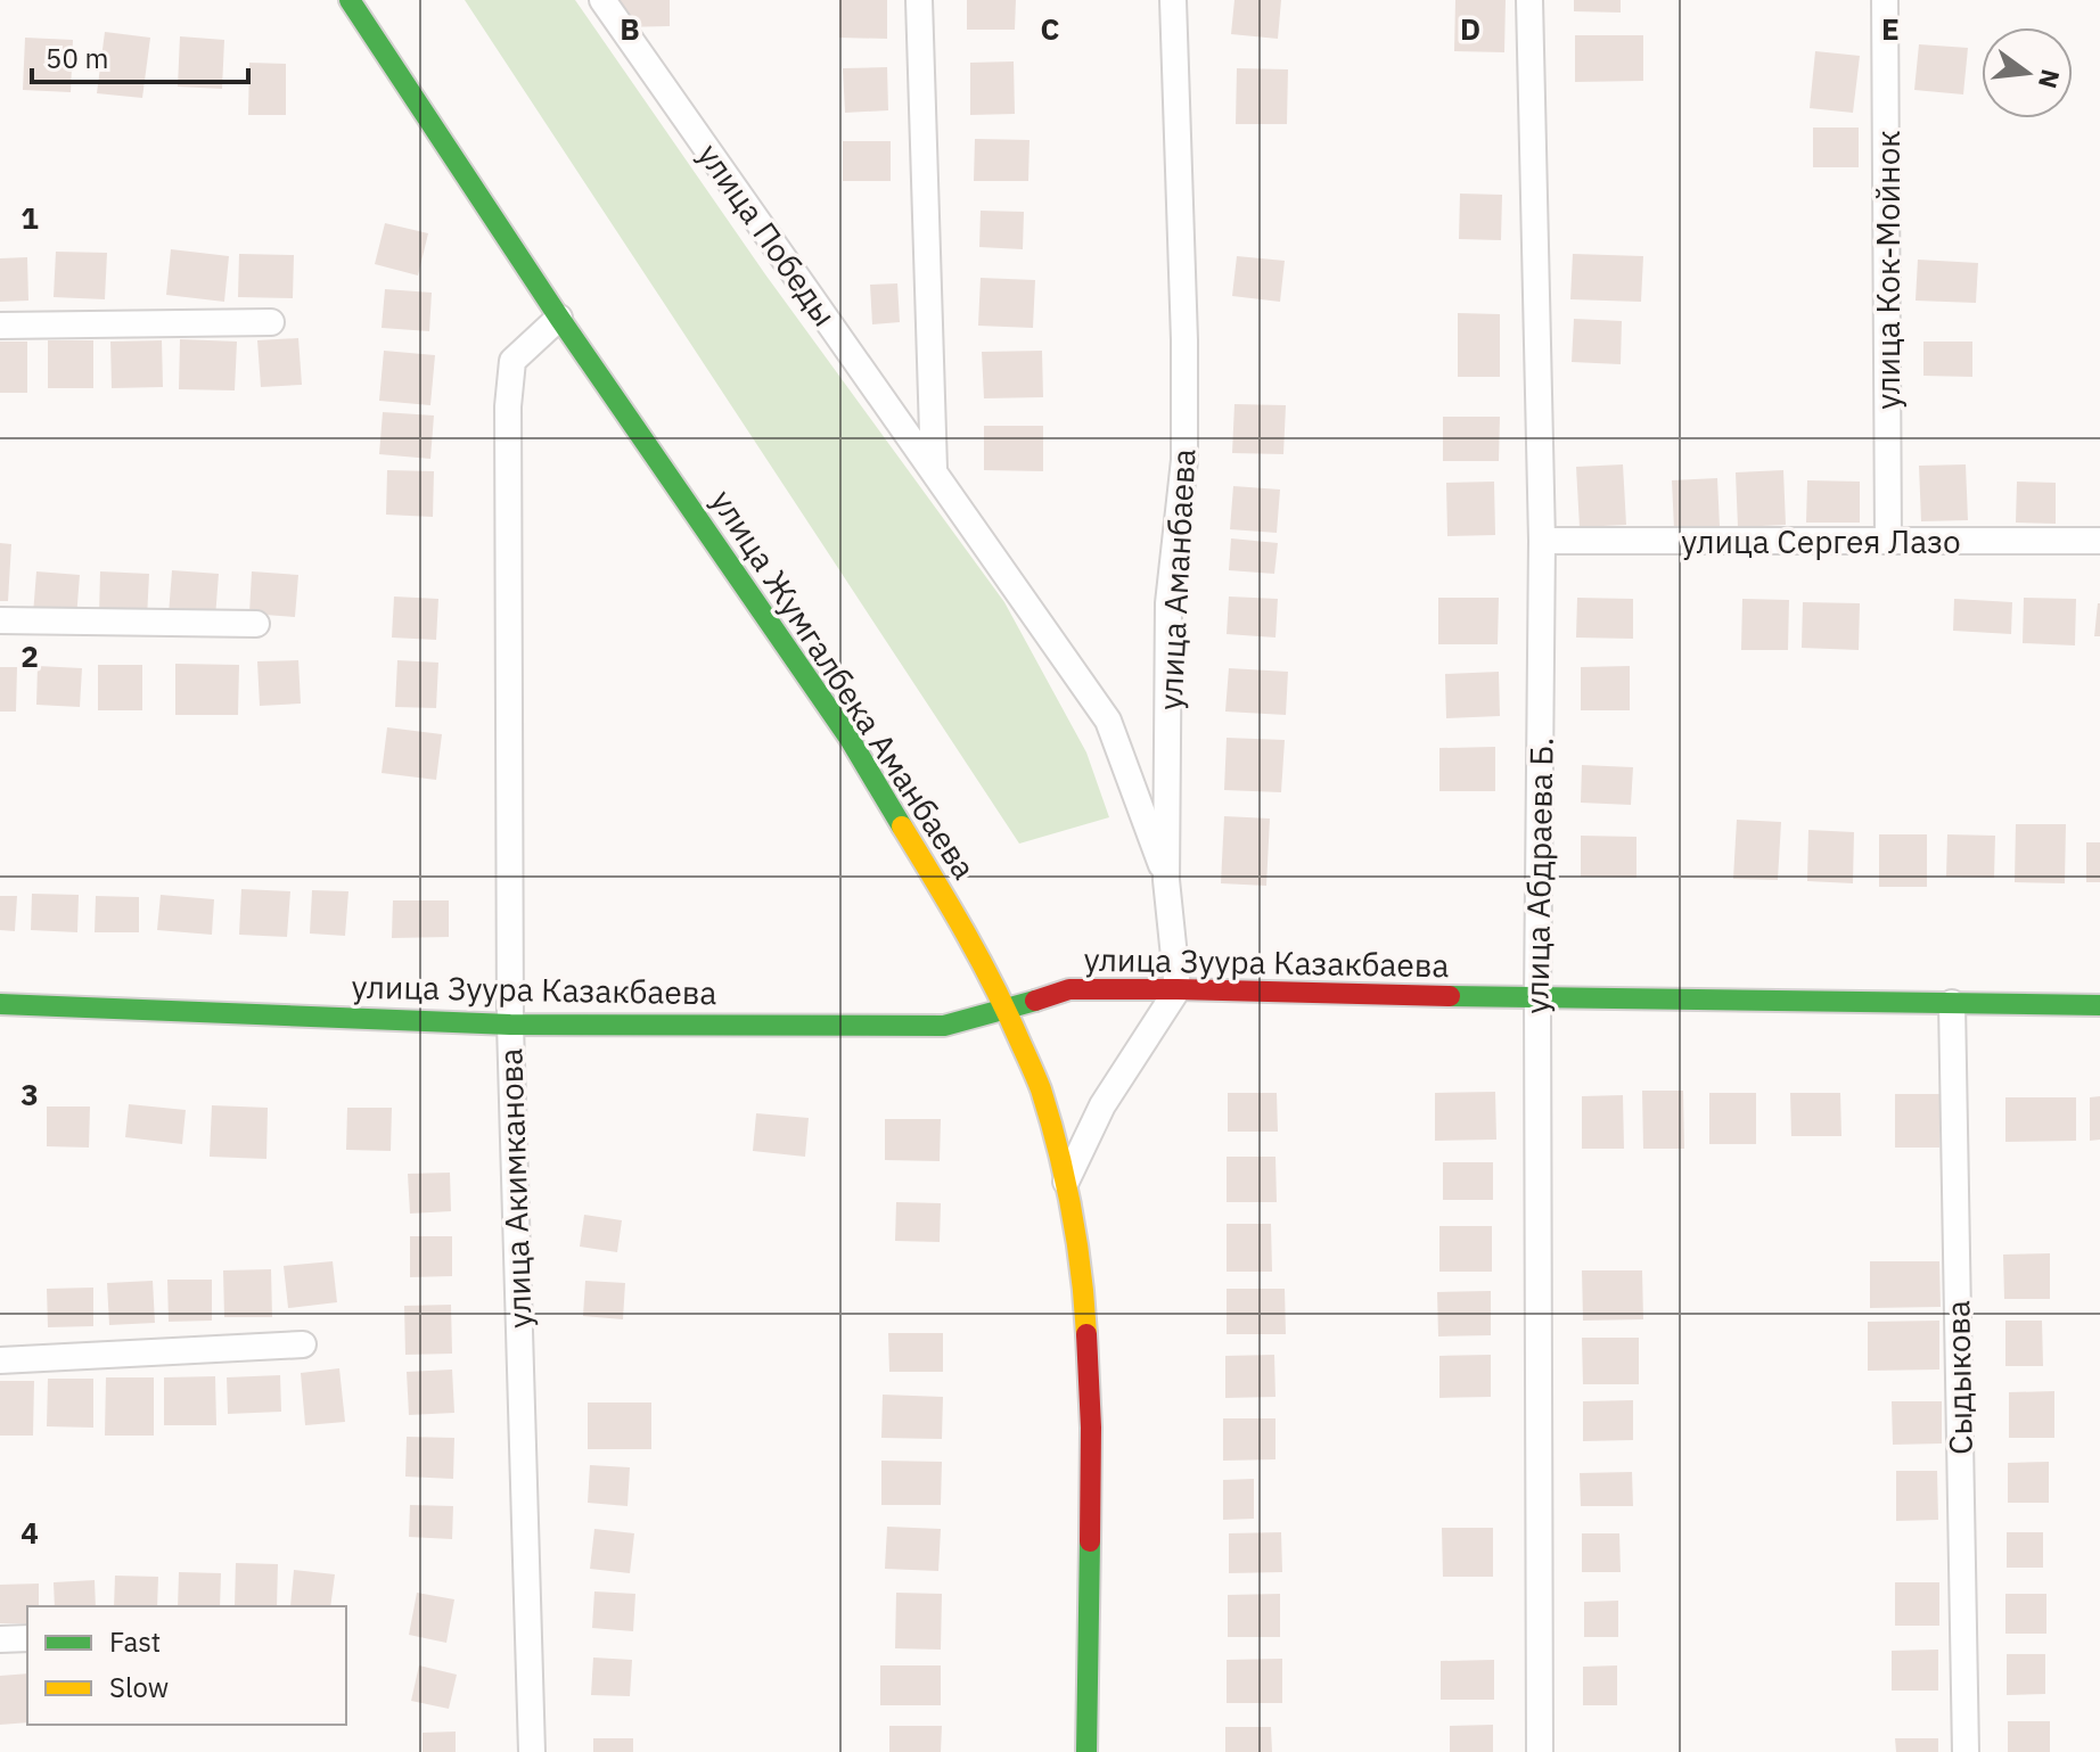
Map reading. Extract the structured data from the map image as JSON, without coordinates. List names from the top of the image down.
{
  "streets": {
    "street": [
      "улица Победы",
      "улица Кок-Мойнок",
      "улица Сергея Лазо",
      "улица Аманбаева",
      "улица Жумгалбека Аманбаева",
      "улица Абдраева Б.",
      "улица Зуура Казакбаева",
      "улица Акимканова",
      "Сыдыкова"
    ]
  },
  "crossings": [
    ["улица Победы", "улица Аманбаева"],
    ["улица Кок-Мойнок", "улица Сергея Лазо"],
    ["улица Сергея Лазо", "улица Абдраева Б."],
    ["улица Аманбаева", "улица Зуура Казакбаева"],
    ["улица Жумгалбека Аманбаева", "улица Зуура Казакбаева"],
    ["улица Жумгалбека Аманбаева", "улица Акимканова"],
    ["улица Абдраева Б.", "улица Зуура Казакбаева"],
    ["улица Зуура Казакбаева", "улица Акимканова"],
    ["улица Зуура Казакбаева", "Сыдыкова"]
  ],
  "legend": ["Fast", "Slow"],
  "scale_bar": "50 m",
  "north": "right",
  "grid": {
    "columns": [
      "B",
      "C",
      "D",
      "E"
    ],
    "rows": [
      "1",
      "2",
      "3",
      "4"
    ]
  }
}
